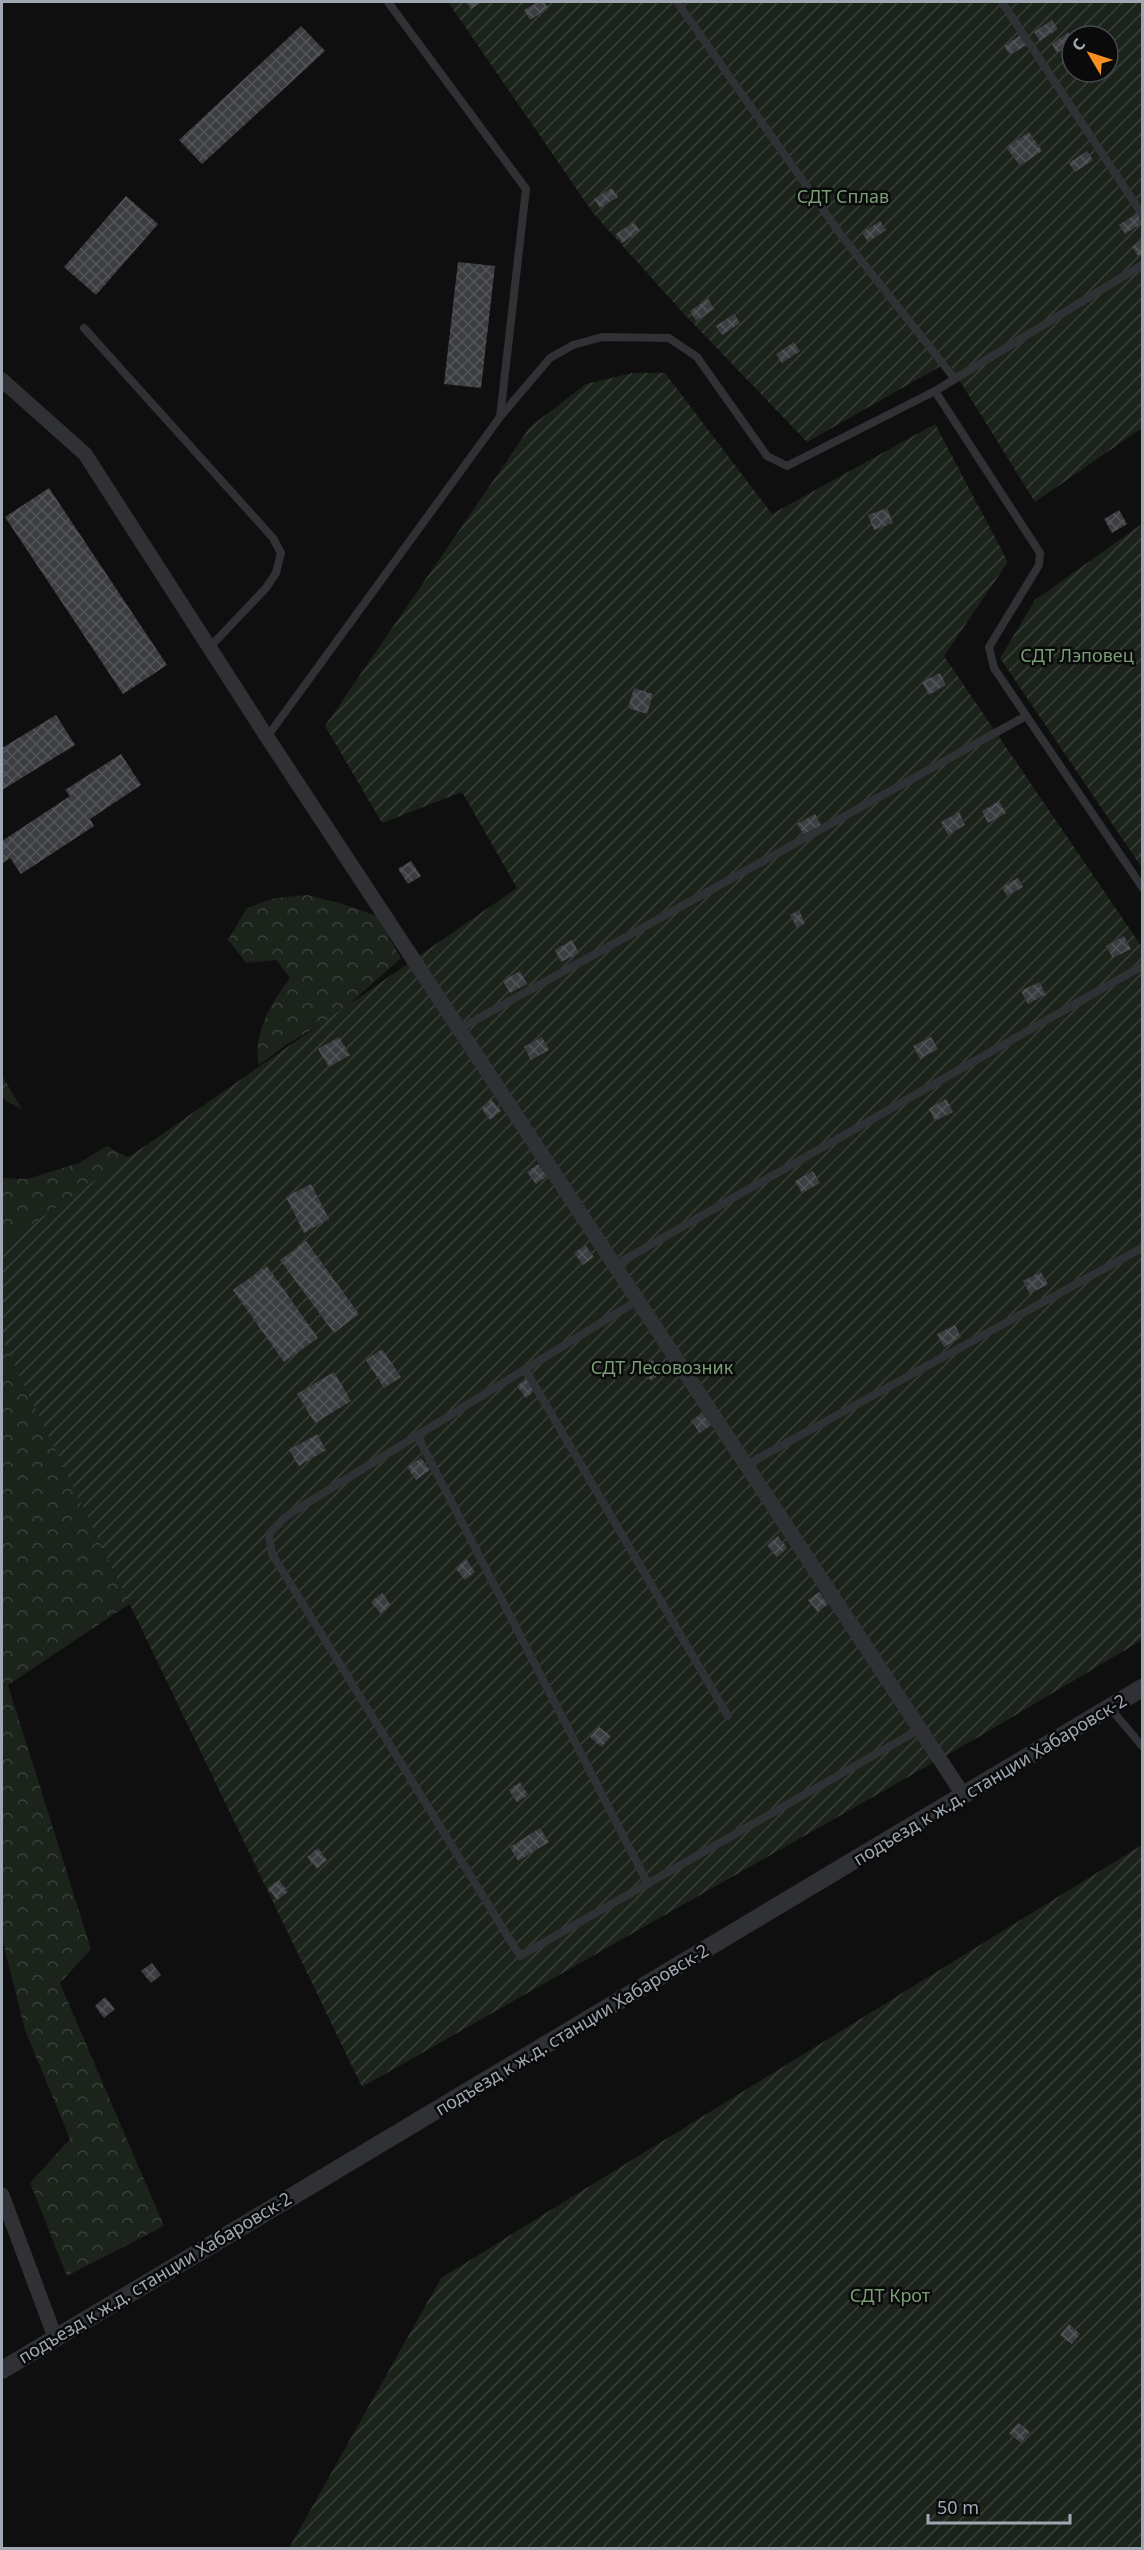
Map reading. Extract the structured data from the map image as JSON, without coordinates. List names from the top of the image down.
{
  "streets": {
    "street": ["подъезд к ж.д. станции Хабаровск-2"]
  },
  "parks": [
    "СДТ Сплав",
    "СДТ Лэповец",
    "СДТ Лесовозник",
    "СДТ Крот"
  ],
  "scale_bar": "50 m",
  "north": "top left"
}
